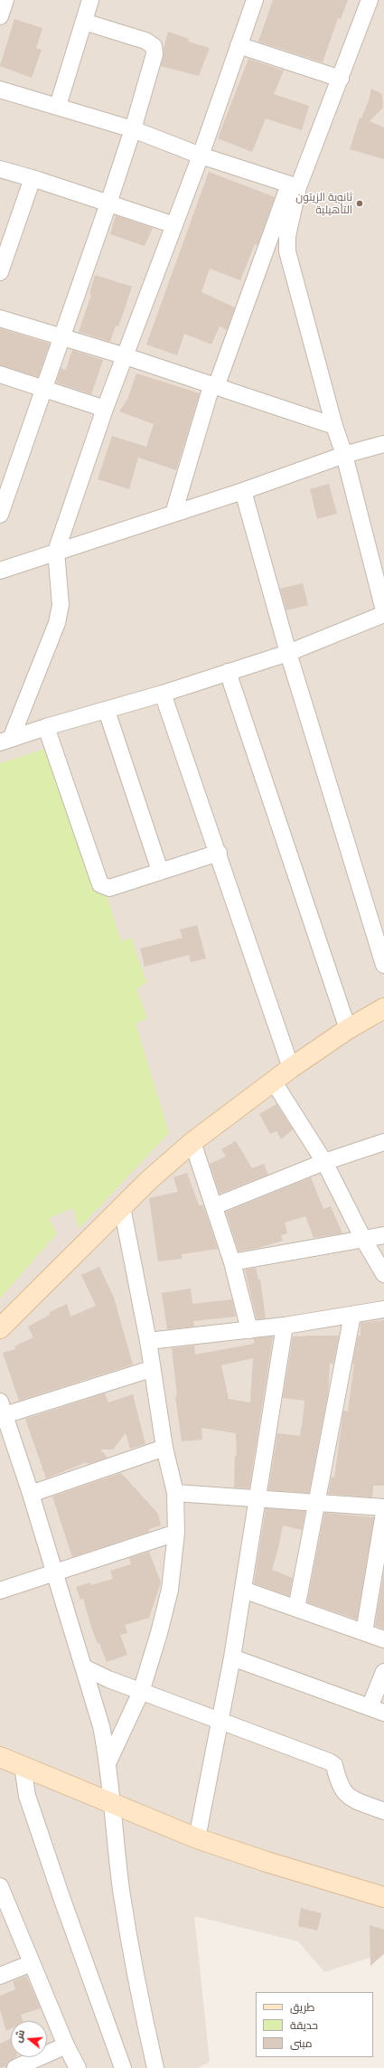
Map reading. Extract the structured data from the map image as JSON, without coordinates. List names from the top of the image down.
{
  "places": ["ثانوية الزيتون التأهيلية"],
  "legend": ["طريق", "حديقة", "مبنى"],
  "north": "left"
}
